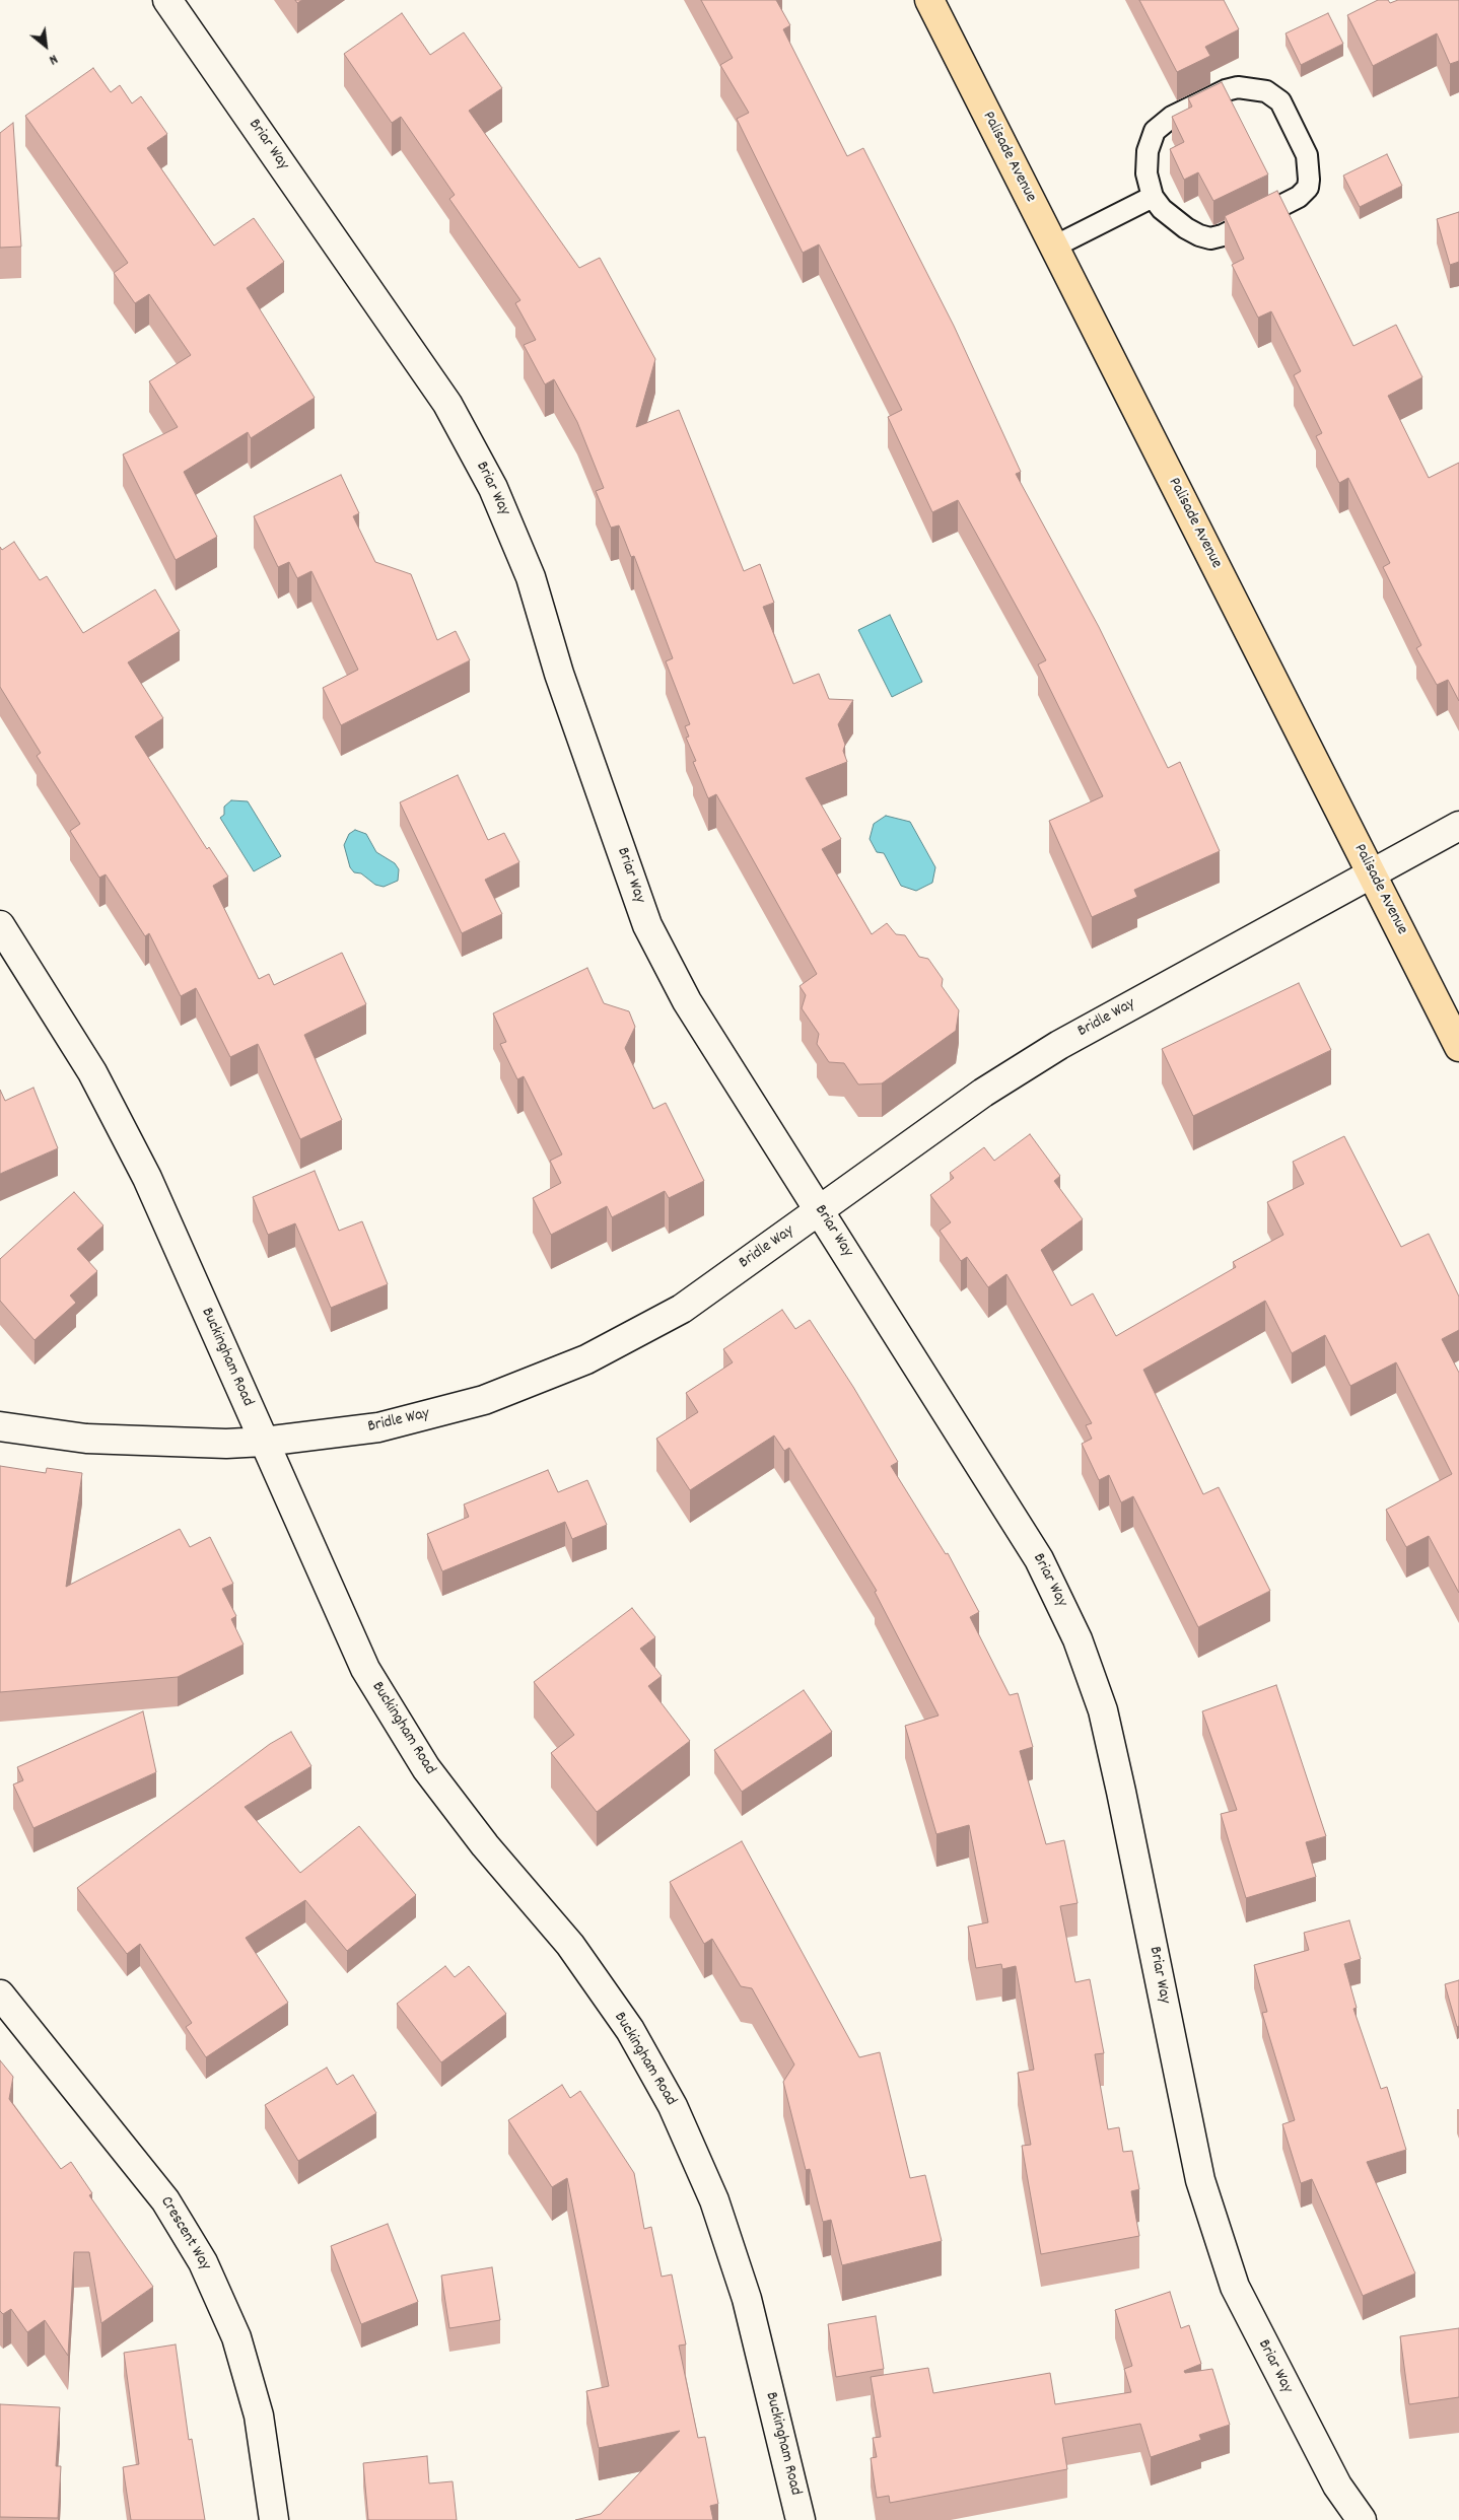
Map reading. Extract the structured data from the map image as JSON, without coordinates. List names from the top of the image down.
{
  "streets": {
    "main road": ["Palisade Avenue"],
    "street": [
      "Briar Way",
      "Bridle Way",
      "Buckingham Road",
      "Crescent Way"
    ]
  },
  "crossings": [
    ["Briar Way", "Bridle Way"],
    ["Palisade Avenue", "Bridle Way"],
    ["Bridle Way", "Buckingham Road"]
  ],
  "north": "bottom right"
}
